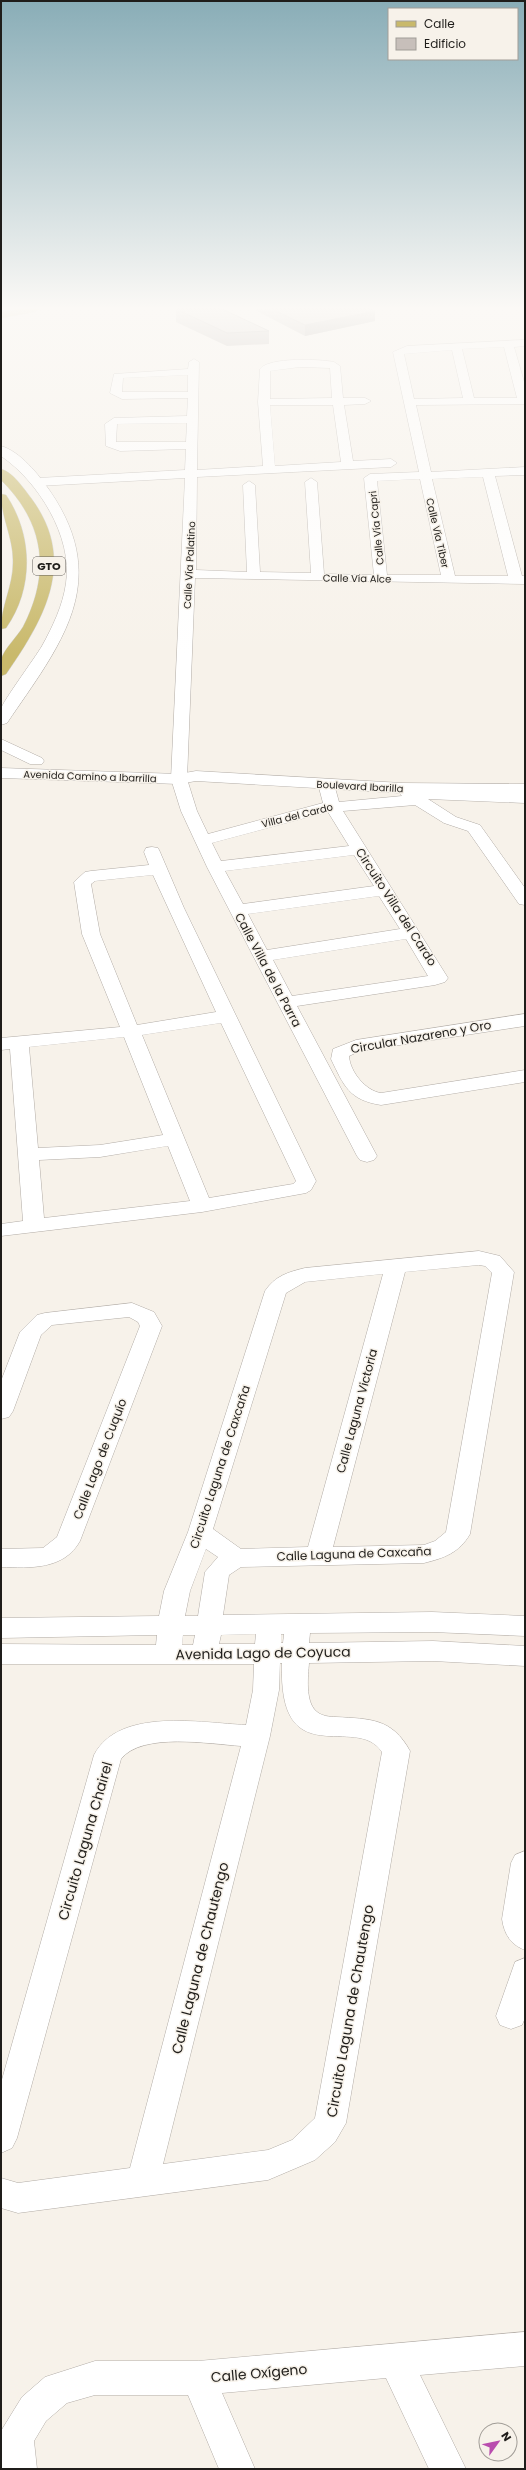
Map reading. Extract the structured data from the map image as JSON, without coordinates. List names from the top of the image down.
{
  "streets": {
    "main road": ["GTO"],
    "street": [
      "Calle Vía Capri",
      "Calle Vía Tiber",
      "Calle Vía Palatino",
      "Calle Vía Alce",
      "Avenida Camino a Ibarrilla",
      "Boulevard Ibarilla",
      "Villa del Cardo",
      "Circuito Villa del Cardo",
      "Calle Villa de la Parra",
      "Circular Nazareno y Oro",
      "Calle Laguna Victoria",
      "Calle Lago de Cuquío",
      "Circuito Laguna de Caxcaña",
      "Calle Laguna de Caxcaña",
      "Avenida Lago de Coyuca",
      "Circuito Laguna Chairel",
      "Calle Laguna de Chautengo",
      "Circuito Laguna de Chautengo",
      "Calle Oxígeno"
    ]
  },
  "crossings": [
    ["Calle Vía Capri", "Calle Vía Alce"],
    ["Calle Vía Tiber", "Calle Vía Alce"],
    ["Calle Vía Palatino", "Calle Vía Alce"],
    ["Calle Vía Palatino", "Avenida Camino a Ibarrilla"],
    ["Calle Vía Palatino", "Boulevard Ibarilla"],
    ["Calle Vía Palatino", "Calle Villa de la Parra"],
    ["Avenida Camino a Ibarrilla", "Boulevard Ibarilla"],
    ["Avenida Camino a Ibarrilla", "Calle Villa de la Parra"],
    ["Boulevard Ibarilla", "Villa del Cardo"],
    ["Boulevard Ibarilla", "Circuito Villa del Cardo"],
    ["Boulevard Ibarilla", "Calle Villa de la Parra"],
    ["Villa del Cardo", "Circuito Villa del Cardo"],
    ["Villa del Cardo", "Calle Villa de la Parra"],
    ["Circuito Villa del Cardo", "Calle Villa de la Parra"],
    ["Calle Laguna Victoria", "Circuito Laguna de Caxcaña"],
    ["Calle Laguna Victoria", "Calle Laguna de Caxcaña"],
    ["Circuito Laguna de Caxcaña", "Calle Laguna de Caxcaña"],
    ["Circuito Laguna de Caxcaña", "Avenida Lago de Coyuca"],
    ["Avenida Lago de Coyuca", "Circuito Laguna de Chautengo"],
    ["Circuito Laguna Chairel", "Calle Laguna de Chautengo"],
    ["Calle Laguna de Chautengo", "Circuito Laguna de Chautengo"]
  ],
  "legend": ["Calle", "Edificio"],
  "north": "top right"
}
